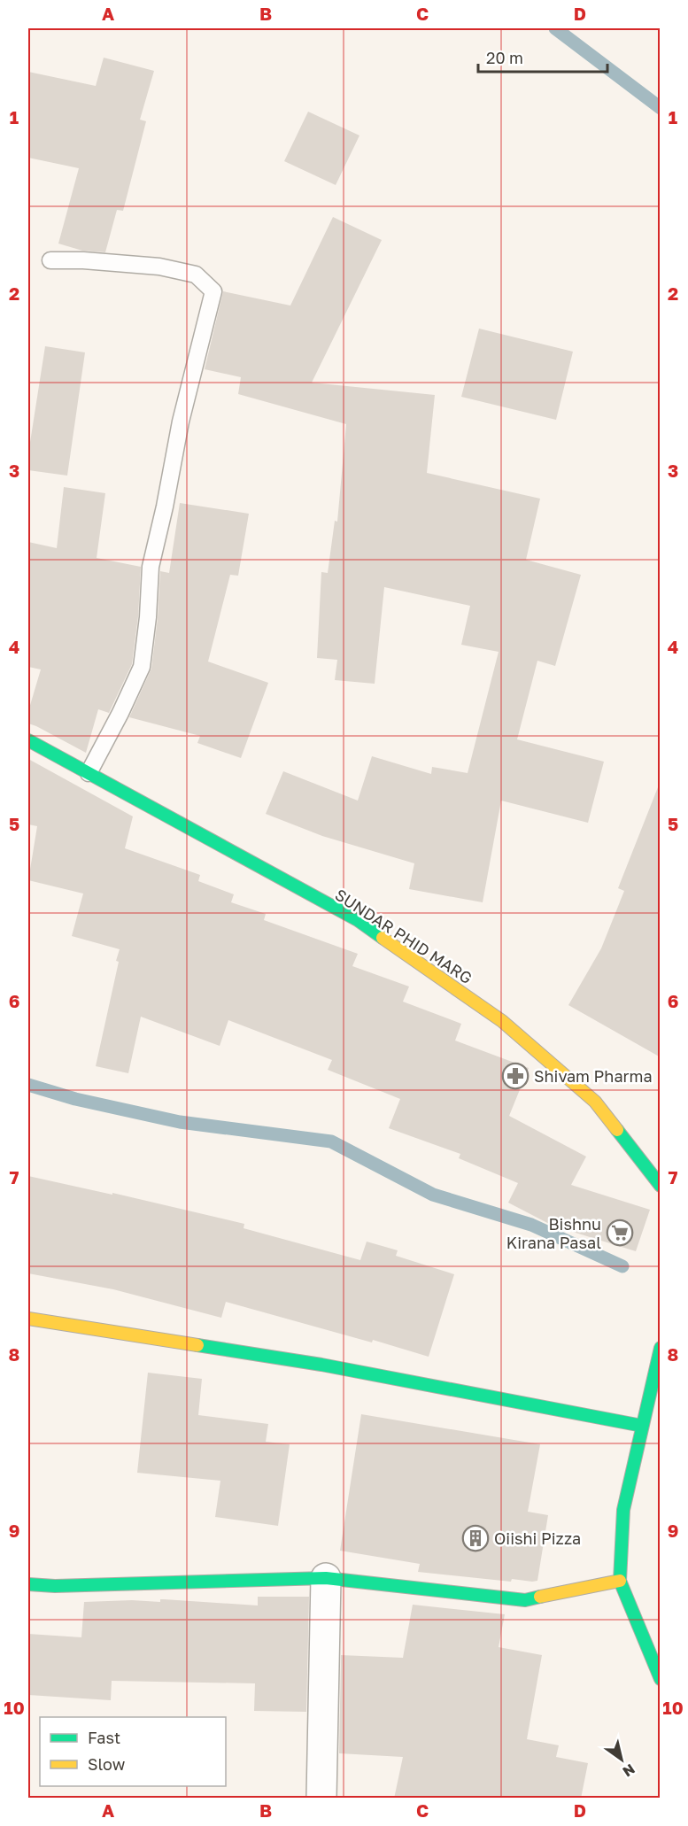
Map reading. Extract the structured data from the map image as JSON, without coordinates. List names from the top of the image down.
{
  "streets": {
    "street": ["SUNDAR PHID MARG"]
  },
  "places": {
    "pharmacy": ["Shivam Pharma"],
    "supermarket": ["Bishnu Kirana Pasal"],
    "building": ["Oiishi Pizza"]
  },
  "legend": ["Fast", "Slow"],
  "scale_bar": "20 m",
  "north": "bottom right",
  "grid": {
    "columns": [
      "A",
      "B",
      "C",
      "D"
    ],
    "rows": [
      "1",
      "2",
      "3",
      "4",
      "5",
      "6",
      "7",
      "8",
      "9",
      "10"
    ]
  }
}
